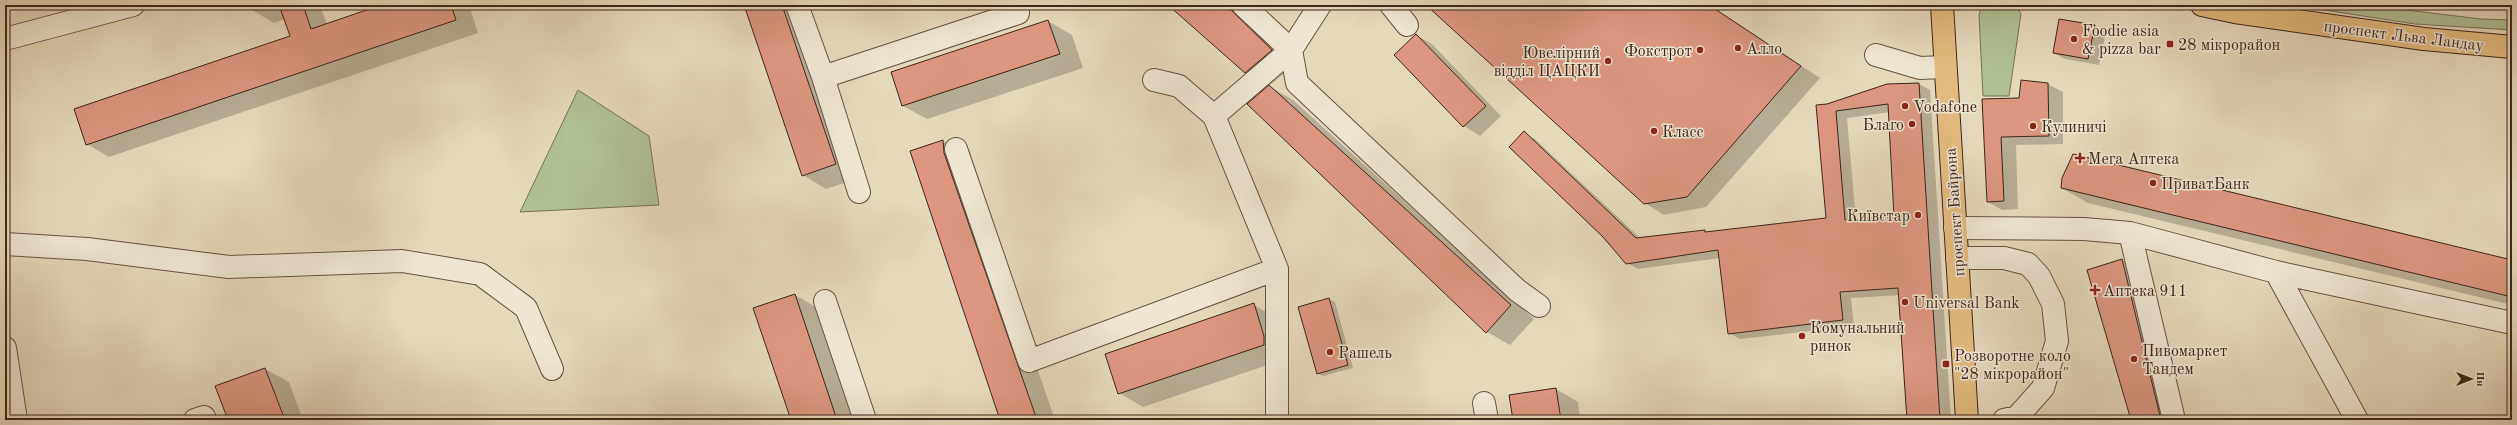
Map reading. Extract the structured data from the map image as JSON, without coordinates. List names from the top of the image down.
{
  "streets": {
    "main road": ["проспект Льва Ландау", "проспект Байрона"]
  },
  "places": {
    "other": [
      "Foodie asia & pizza bar",
      "Алло",
      "Фокстрот",
      "Ювелірний відділ ЦАЦКИ",
      "Vodafone",
      "Благо",
      "Кулиничі",
      "Класс",
      "ПриватБанк",
      "Київстар",
      "Universal Bank",
      "Комунальний ринок",
      "Рашель",
      "Пивомаркет Тандем"
    ],
    "transit": ["28 мікрорайон", "Розворотне коло \"28 мікрорайон\""],
    "health": ["Мега Аптека", "Аптека 911"]
  },
  "north": "right"
}
